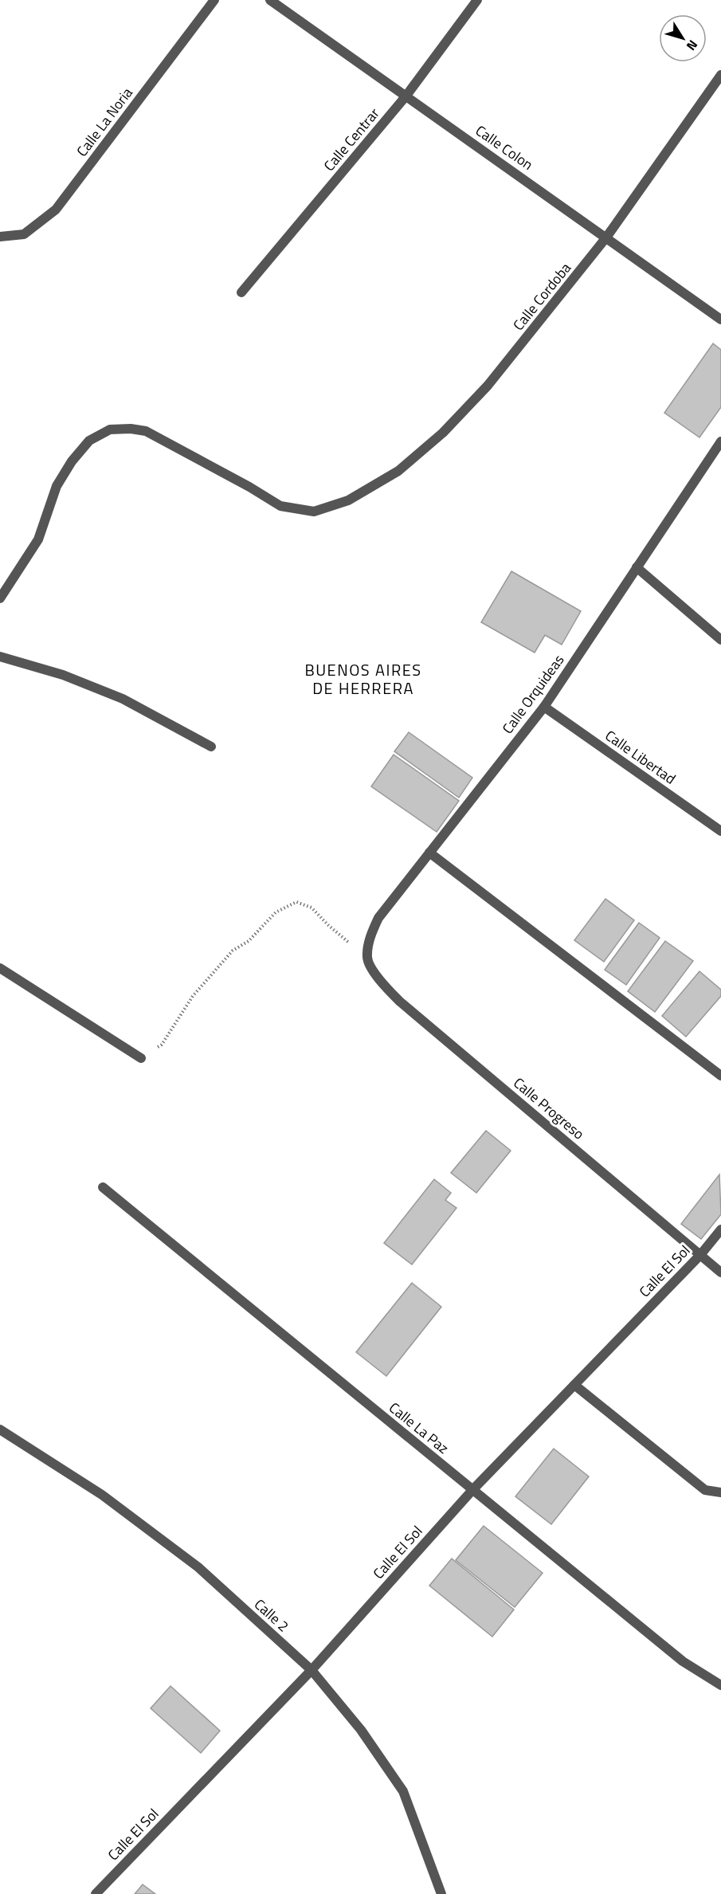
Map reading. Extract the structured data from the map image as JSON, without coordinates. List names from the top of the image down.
{
  "streets": {
    "street": [
      "Calle La Noria",
      "Calle Centrar",
      "Calle Colon",
      "Calle Cordoba",
      "Calle Orquideas",
      "Calle Libertad",
      "Calle Progreso",
      "Calle El Sol",
      "Calle La Paz",
      "Calle 2"
    ]
  },
  "crossings": [
    ["Calle Centrar", "Calle Colon"],
    ["Calle Colon", "Calle Cordoba"],
    ["Calle Orquideas", "Calle Libertad"],
    ["Calle Orquideas", "Calle Progreso"],
    ["Calle Progreso", "Calle El Sol"],
    ["Calle El Sol", "Calle La Paz"],
    ["Calle El Sol", "Calle 2"]
  ],
  "districts": ["BUENOS AIRES DE HERRERA"],
  "north": "bottom right"
}
